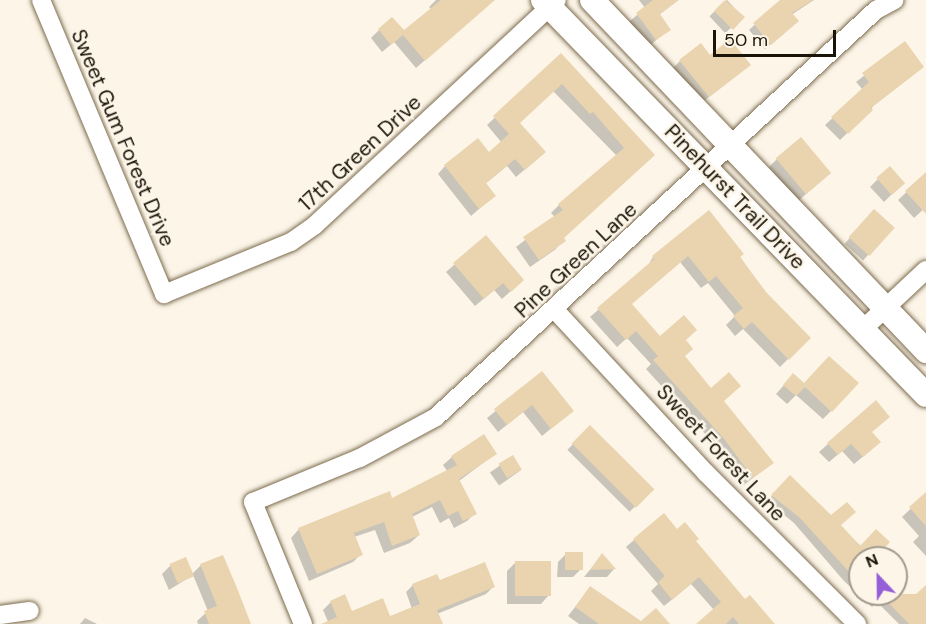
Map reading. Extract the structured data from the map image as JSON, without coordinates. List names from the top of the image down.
{
  "streets": {
    "street": [
      "Sweet Gum Forest Drive",
      "17th Green Drive",
      "Pinehurst Trail Drive",
      "Pine Green Lane",
      "Sweet Forest Lane"
    ]
  },
  "crossings": [
    ["Sweet Gum Forest Drive", "17th Green Drive"],
    ["17th Green Drive", "Pinehurst Trail Drive"],
    ["Pinehurst Trail Drive", "Pine Green Lane"],
    ["Pine Green Lane", "Sweet Forest Lane"]
  ],
  "scale_bar": "50 m",
  "north": "top"
}
